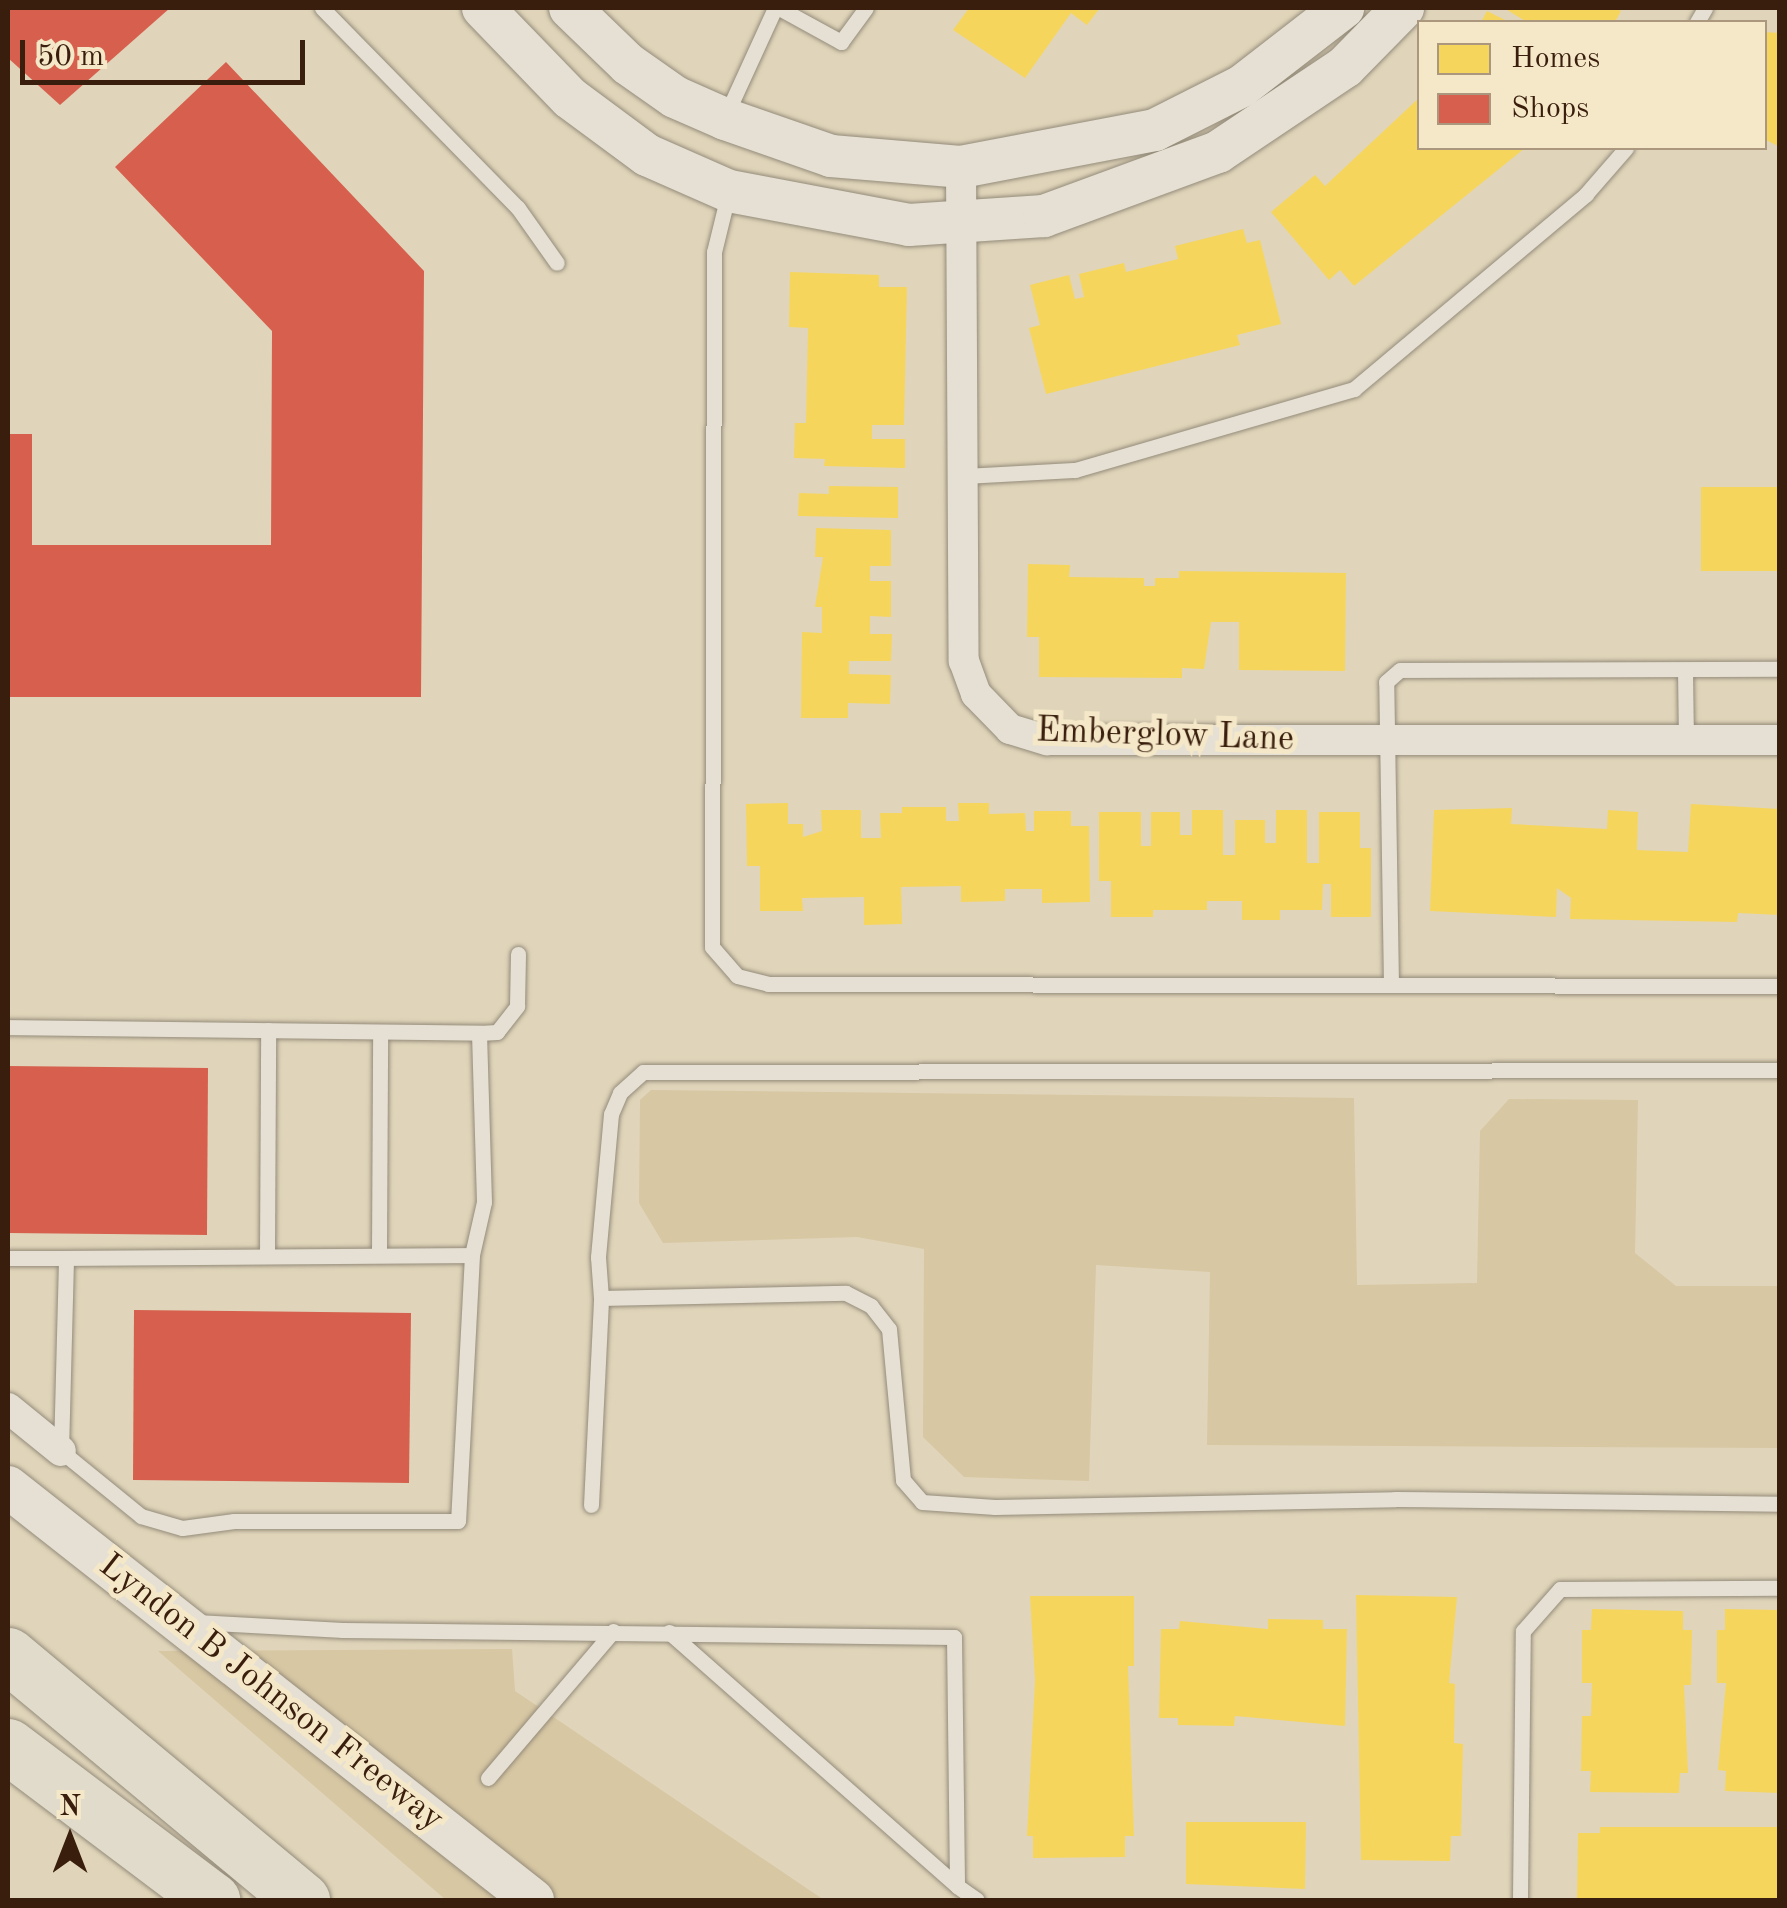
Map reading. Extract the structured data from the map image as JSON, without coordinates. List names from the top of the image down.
{
  "streets": {
    "street": ["Emberglow Lane", "Lyndon B Johnson Freeway"]
  },
  "legend": ["Homes", "Shops"],
  "scale_bar": "50 m",
  "north": "top"
}
